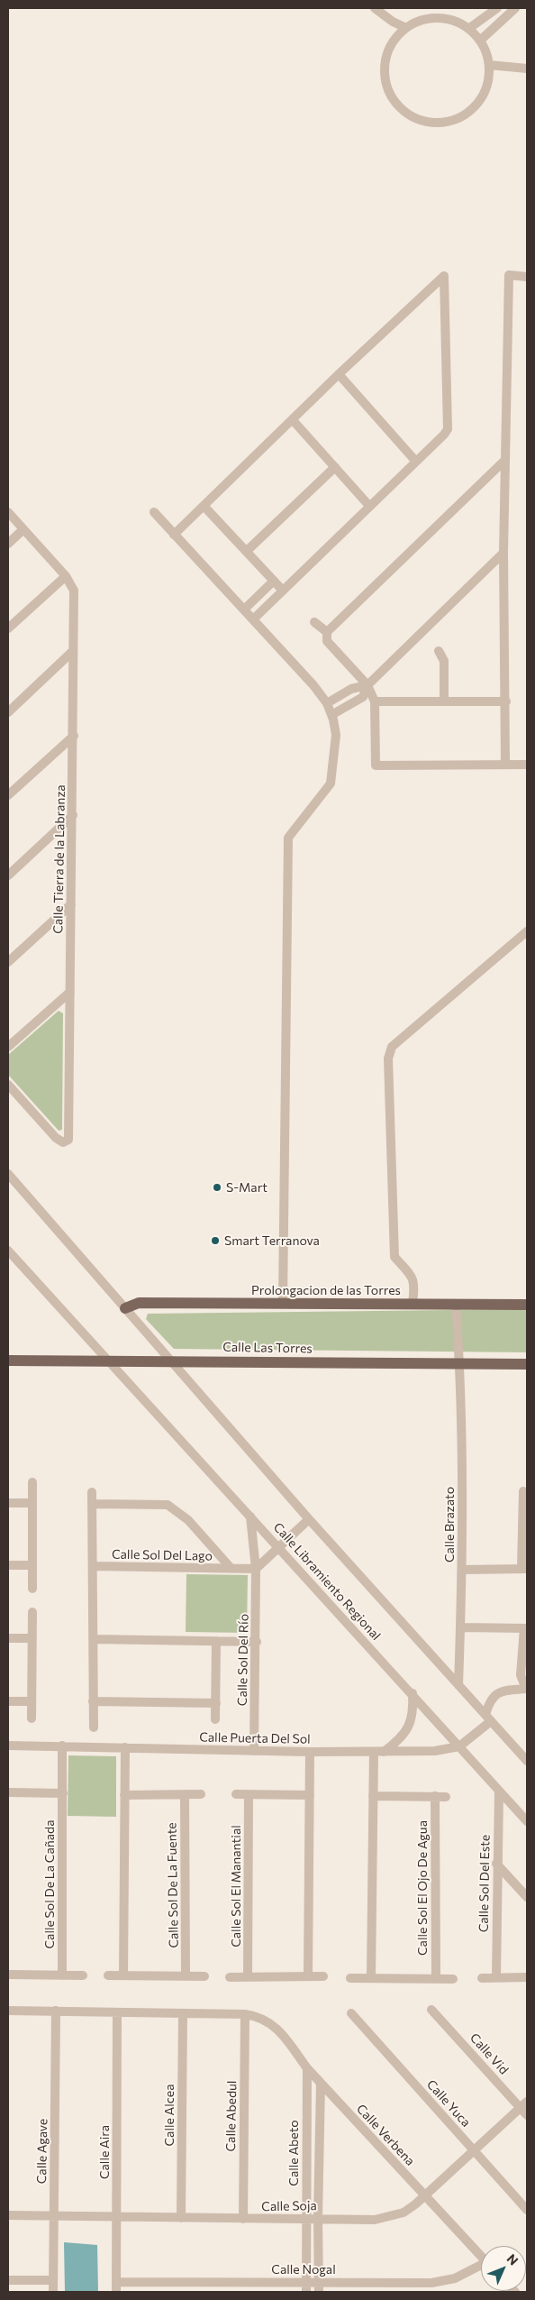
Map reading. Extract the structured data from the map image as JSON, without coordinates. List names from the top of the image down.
{
  "streets": {
    "main road": ["Prolongacion de las Torres", "Calle Las Torres"],
    "street": [
      "Calle Tierra de la Labranza",
      "Calle Brazato",
      "Calle Sol Del Lago",
      "Calle Libramiento Regional",
      "Calle Sol Del Río",
      "Calle Puerta Del Sol",
      "Calle Sol Del Este",
      "Calle Sol De La Cañada",
      "Calle Sol De La Fuente",
      "Calle Sol El Manantial",
      "Calle Sol El Ojo De Agua",
      "Calle Vid",
      "Calle Yuca",
      "Calle Alcea",
      "Calle Abedul",
      "Calle Verbena",
      "Calle Agave",
      "Calle Aira",
      "Calle Abeto",
      "Calle Soja",
      "Calle Nogal"
    ]
  },
  "crossings": [
    ["Prolongacion de las Torres", "Calle Brazato"],
    ["Calle Las Torres", "Calle Brazato"],
    ["Calle Las Torres", "Calle Libramiento Regional"],
    ["Calle Sol Del Lago", "Calle Sol Del Río"],
    ["Calle Libramiento Regional", "Calle Sol Del Río"],
    ["Calle Libramiento Regional", "Calle Puerta Del Sol"],
    ["Calle Libramiento Regional", "Calle Sol Del Este"],
    ["Calle Sol Del Río", "Calle Puerta Del Sol"],
    ["Calle Puerta Del Sol", "Calle Sol De La Cañada"],
    ["Calle Vid", "Calle Soja"],
    ["Calle Yuca", "Calle Soja"],
    ["Calle Alcea", "Calle Soja"],
    ["Calle Abedul", "Calle Verbena"],
    ["Calle Abedul", "Calle Soja"],
    ["Calle Verbena", "Calle Abeto"],
    ["Calle Verbena", "Calle Soja"],
    ["Calle Agave", "Calle Soja"],
    ["Calle Aira", "Calle Soja"],
    ["Calle Aira", "Calle Nogal"],
    ["Calle Abeto", "Calle Soja"],
    ["Calle Abeto", "Calle Nogal"]
  ],
  "places": ["S-Mart", "Smart Terranova"],
  "north": "top right"
}
